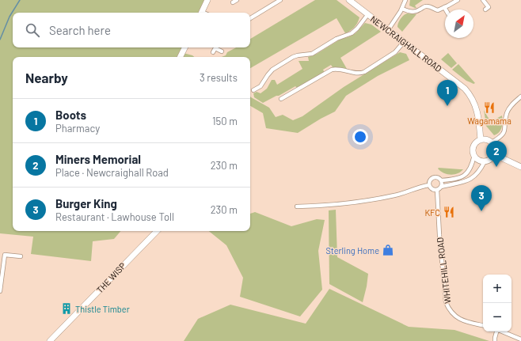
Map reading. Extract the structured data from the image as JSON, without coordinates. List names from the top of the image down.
{
  "streets": {
    "main road": ["NEWCRAIGHALL ROAD", "THE WISP"],
    "street": ["WHITEHILL ROAD"]
  },
  "places": {
    "restaurant": ["Wagamama", "KFC"],
    "shop": ["Sterling Home"],
    "building": ["Thistle Timber"]
  },
  "north": "top right",
  "page": {
    "search": "Search here",
    "heading": ["Nearby", "3 results"],
    "pins": ["1", "2", "3"],
    "list": [
      {
        "mark": "1",
        "name": "Boots",
        "note": "Pharmacy",
        "value": "150 m"
      },
      {
        "mark": "2",
        "name": "Miners Memorial",
        "note": "Place · Newcraighall Road",
        "value": "230 m"
      },
      {
        "mark": "3",
        "name": "Burger King",
        "note": "Restaurant · Lawhouse Toll",
        "value": "230 m"
      }
    ],
    "map_buttons": ["+", "−"]
  }
}
